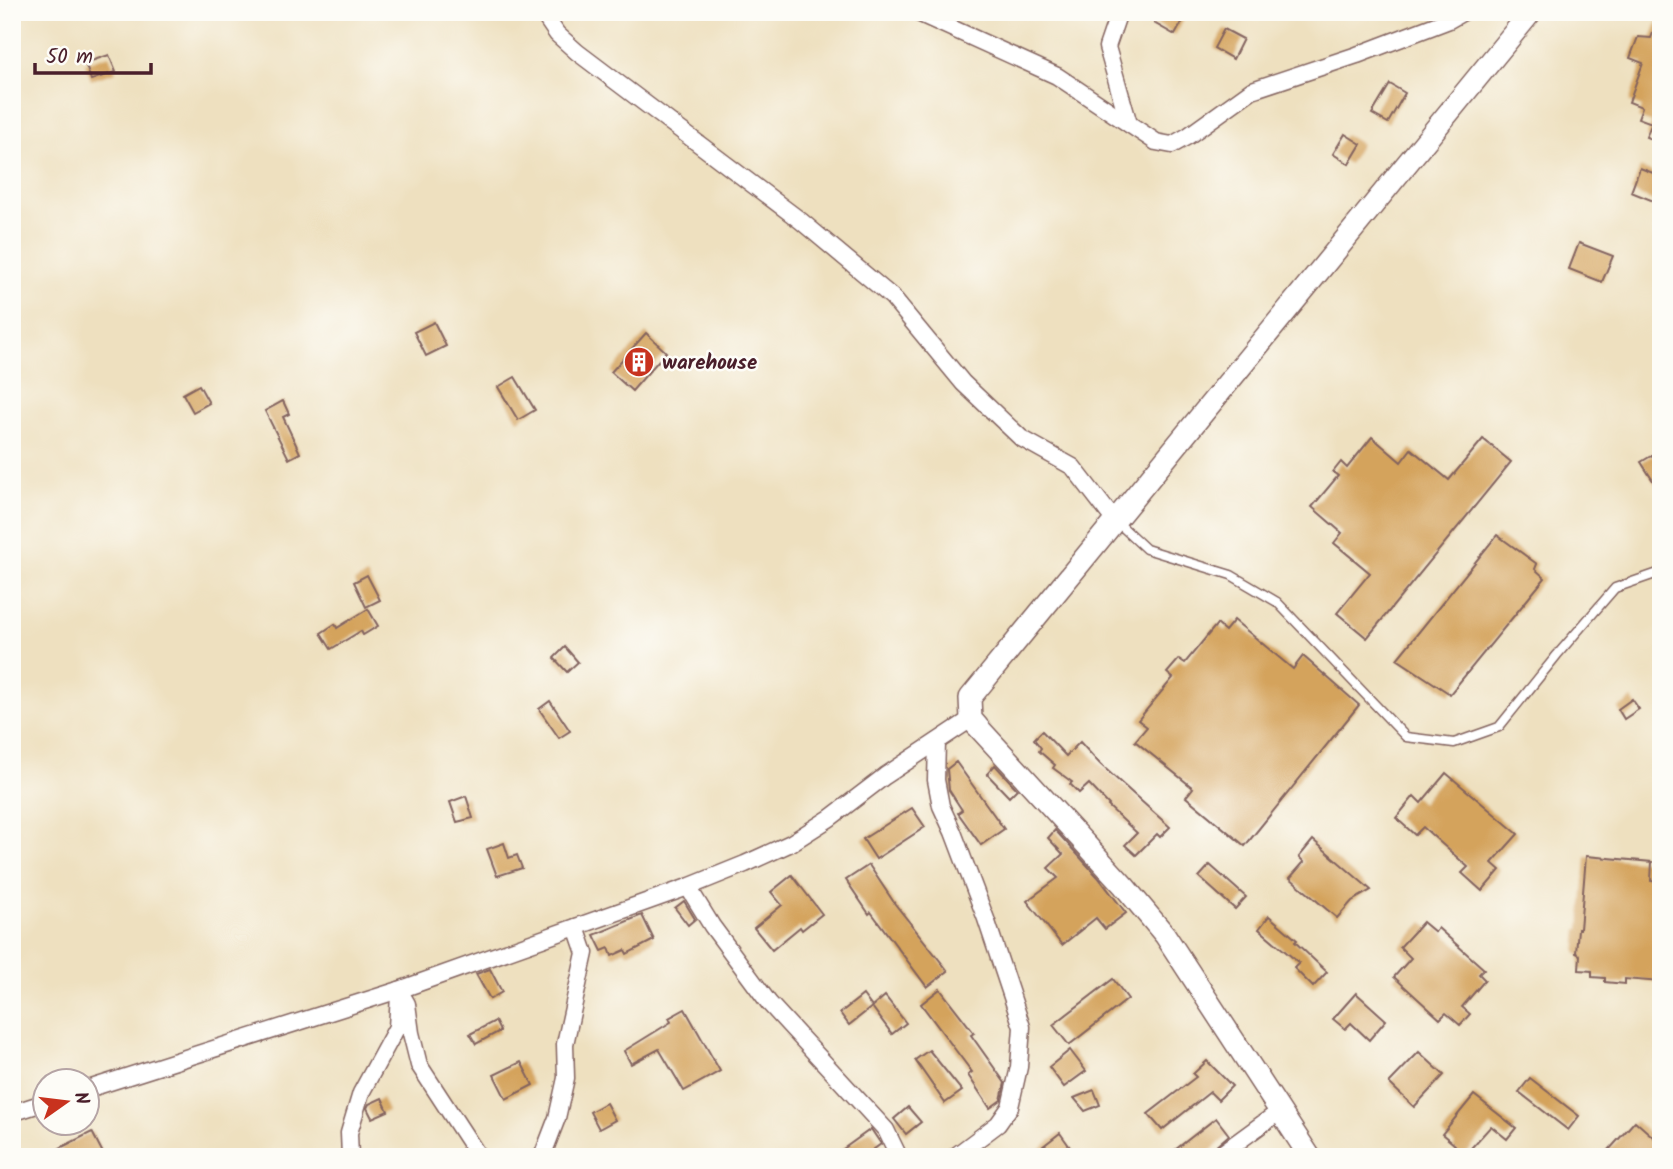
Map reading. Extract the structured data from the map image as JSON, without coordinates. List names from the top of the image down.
{
  "places": {
    "building": ["warehouse"]
  },
  "scale_bar": "50 m",
  "north": "right"
}
